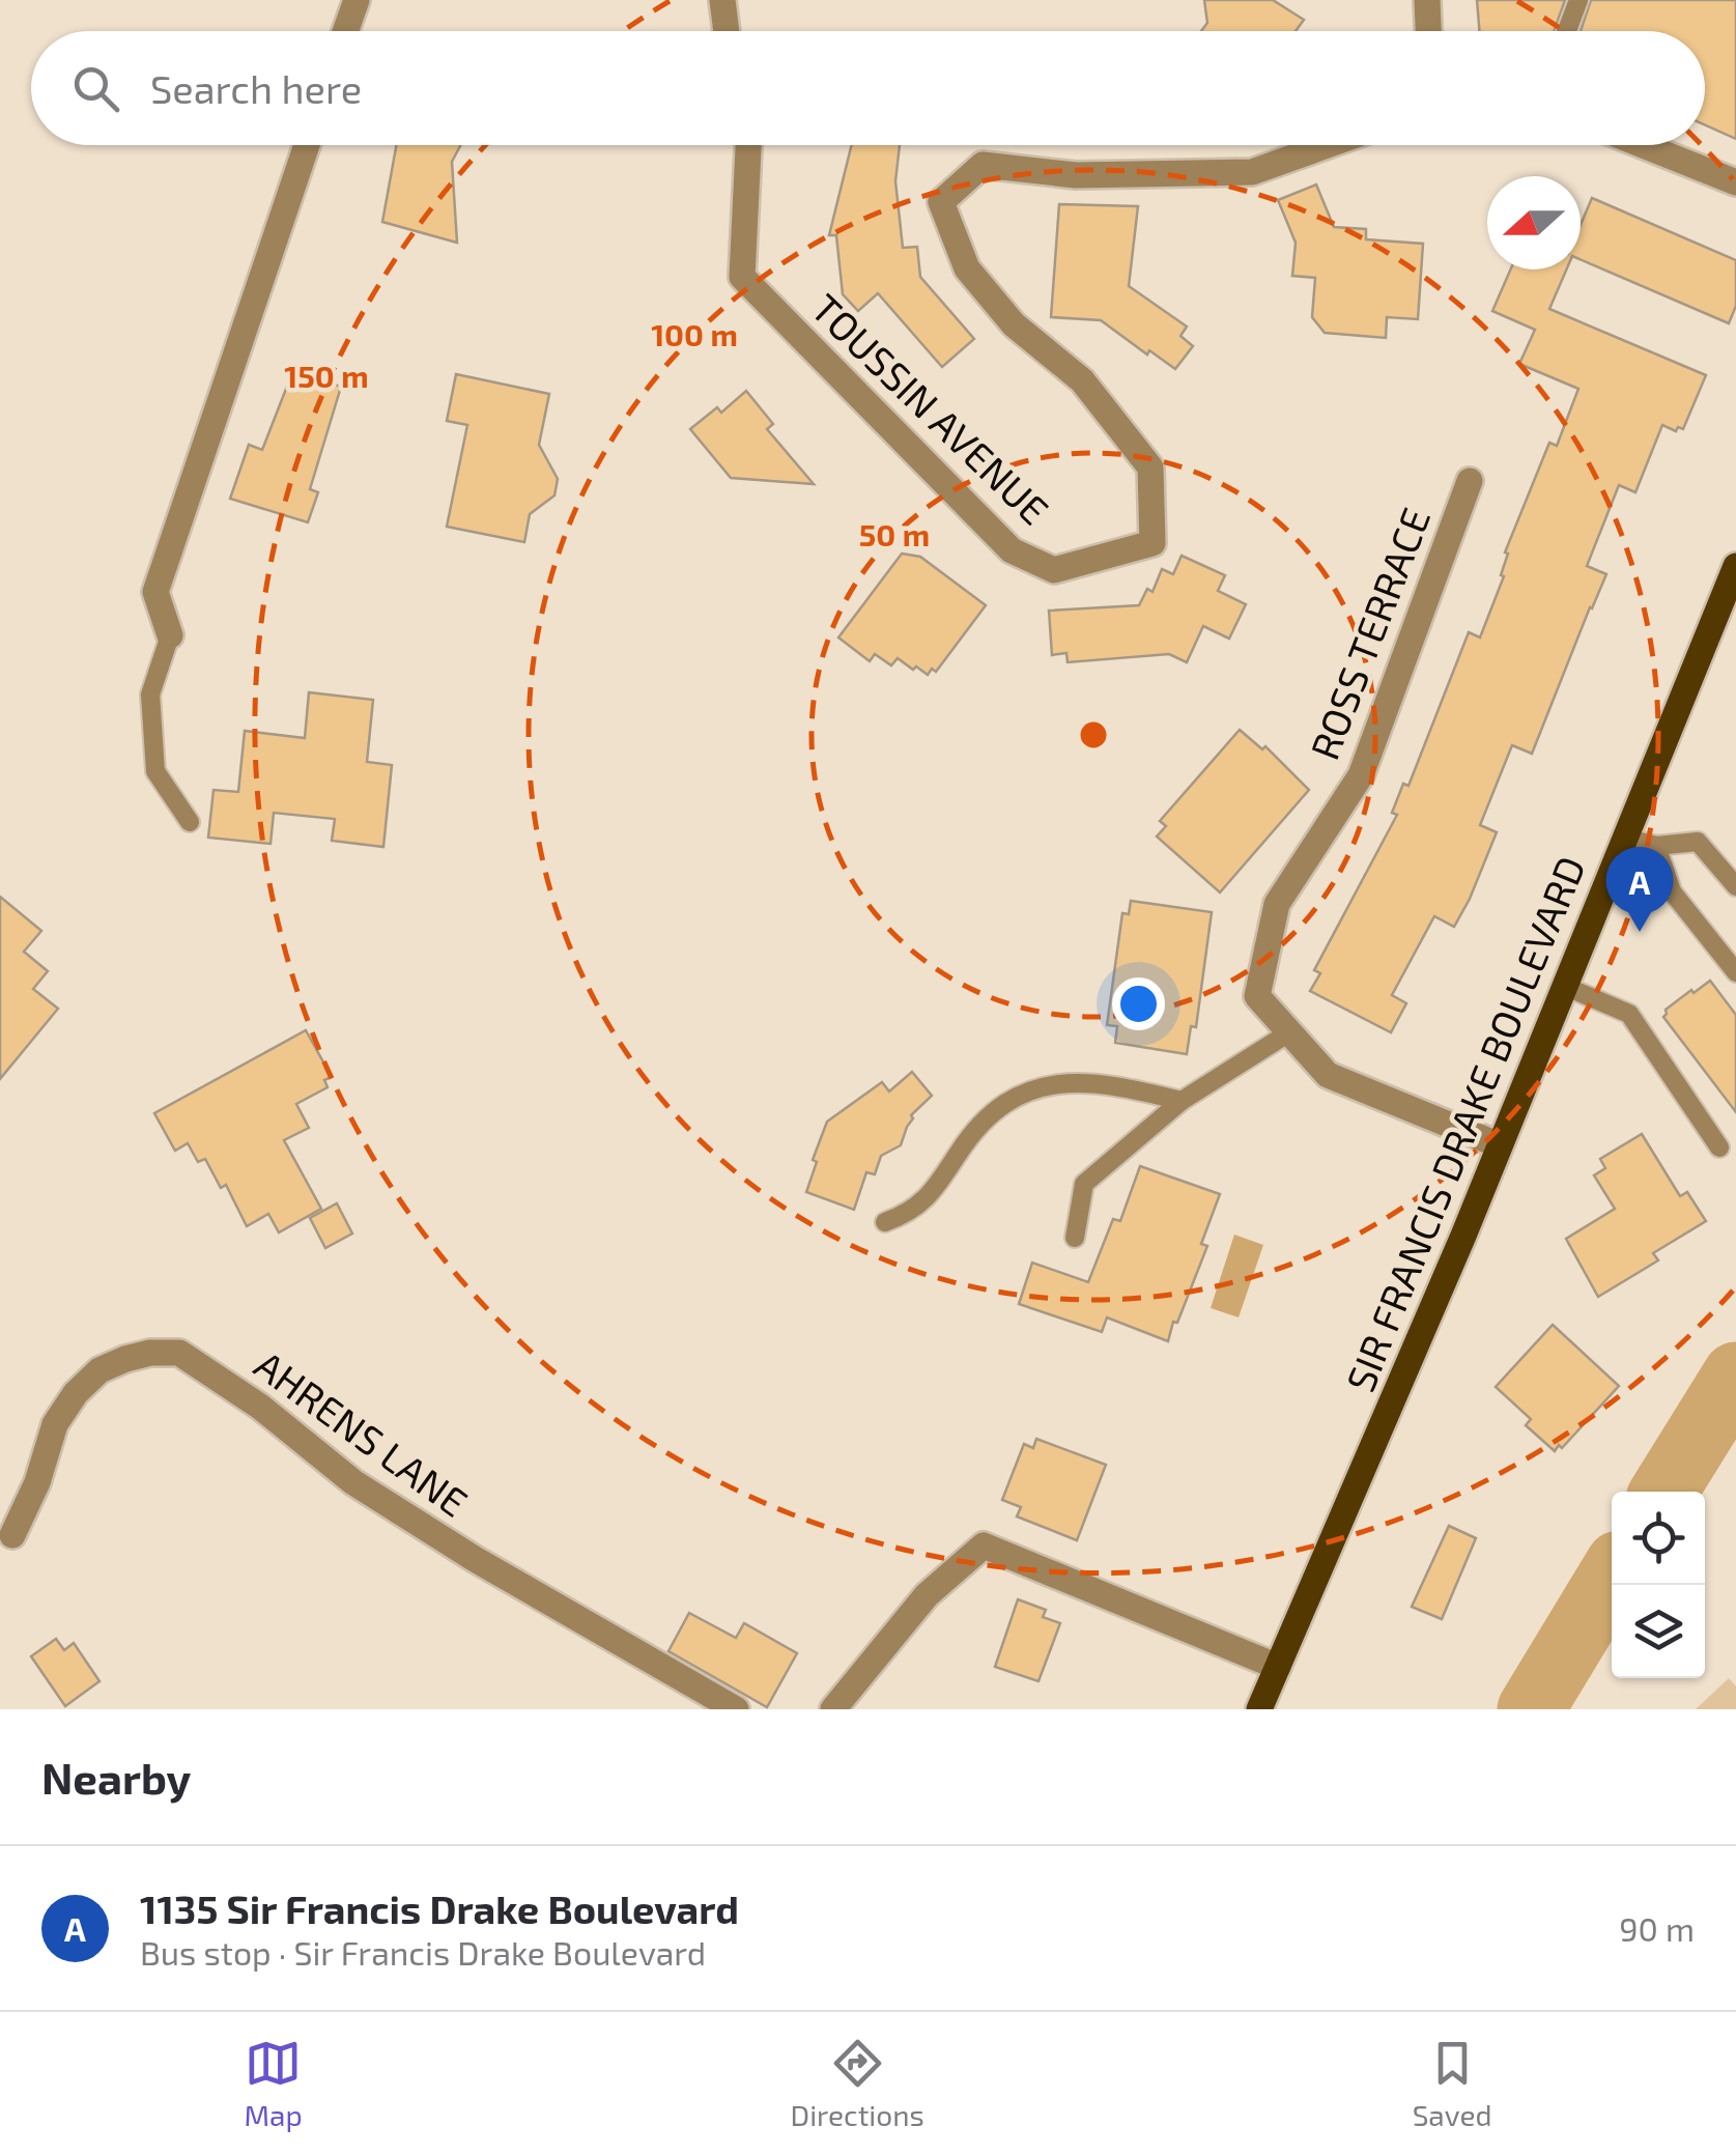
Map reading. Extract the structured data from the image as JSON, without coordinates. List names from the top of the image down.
{
  "streets": {
    "main road": ["SIR FRANCIS DRAKE BOULEVARD"],
    "street": ["TOUSSIN AVENUE", "ROSS TERRACE", "AHRENS LANE"]
  },
  "crossings": [
    ["ROSS TERRACE", "SIR FRANCIS DRAKE BOULEVARD"]
  ],
  "north": "left",
  "page": {
    "search": "Search here",
    "pins": "A",
    "heading": "Nearby",
    "list": [
      {
        "mark": "A",
        "name": "1135 Sir Francis Drake Boulevard",
        "note": "Bus stop · Sir Francis Drake Boulevard",
        "value": "90 m"
      }
    ],
    "nav": ["Map", "Directions", "Saved"]
  },
  "rings": ["100 m", "150 m", "50 m"]
}
